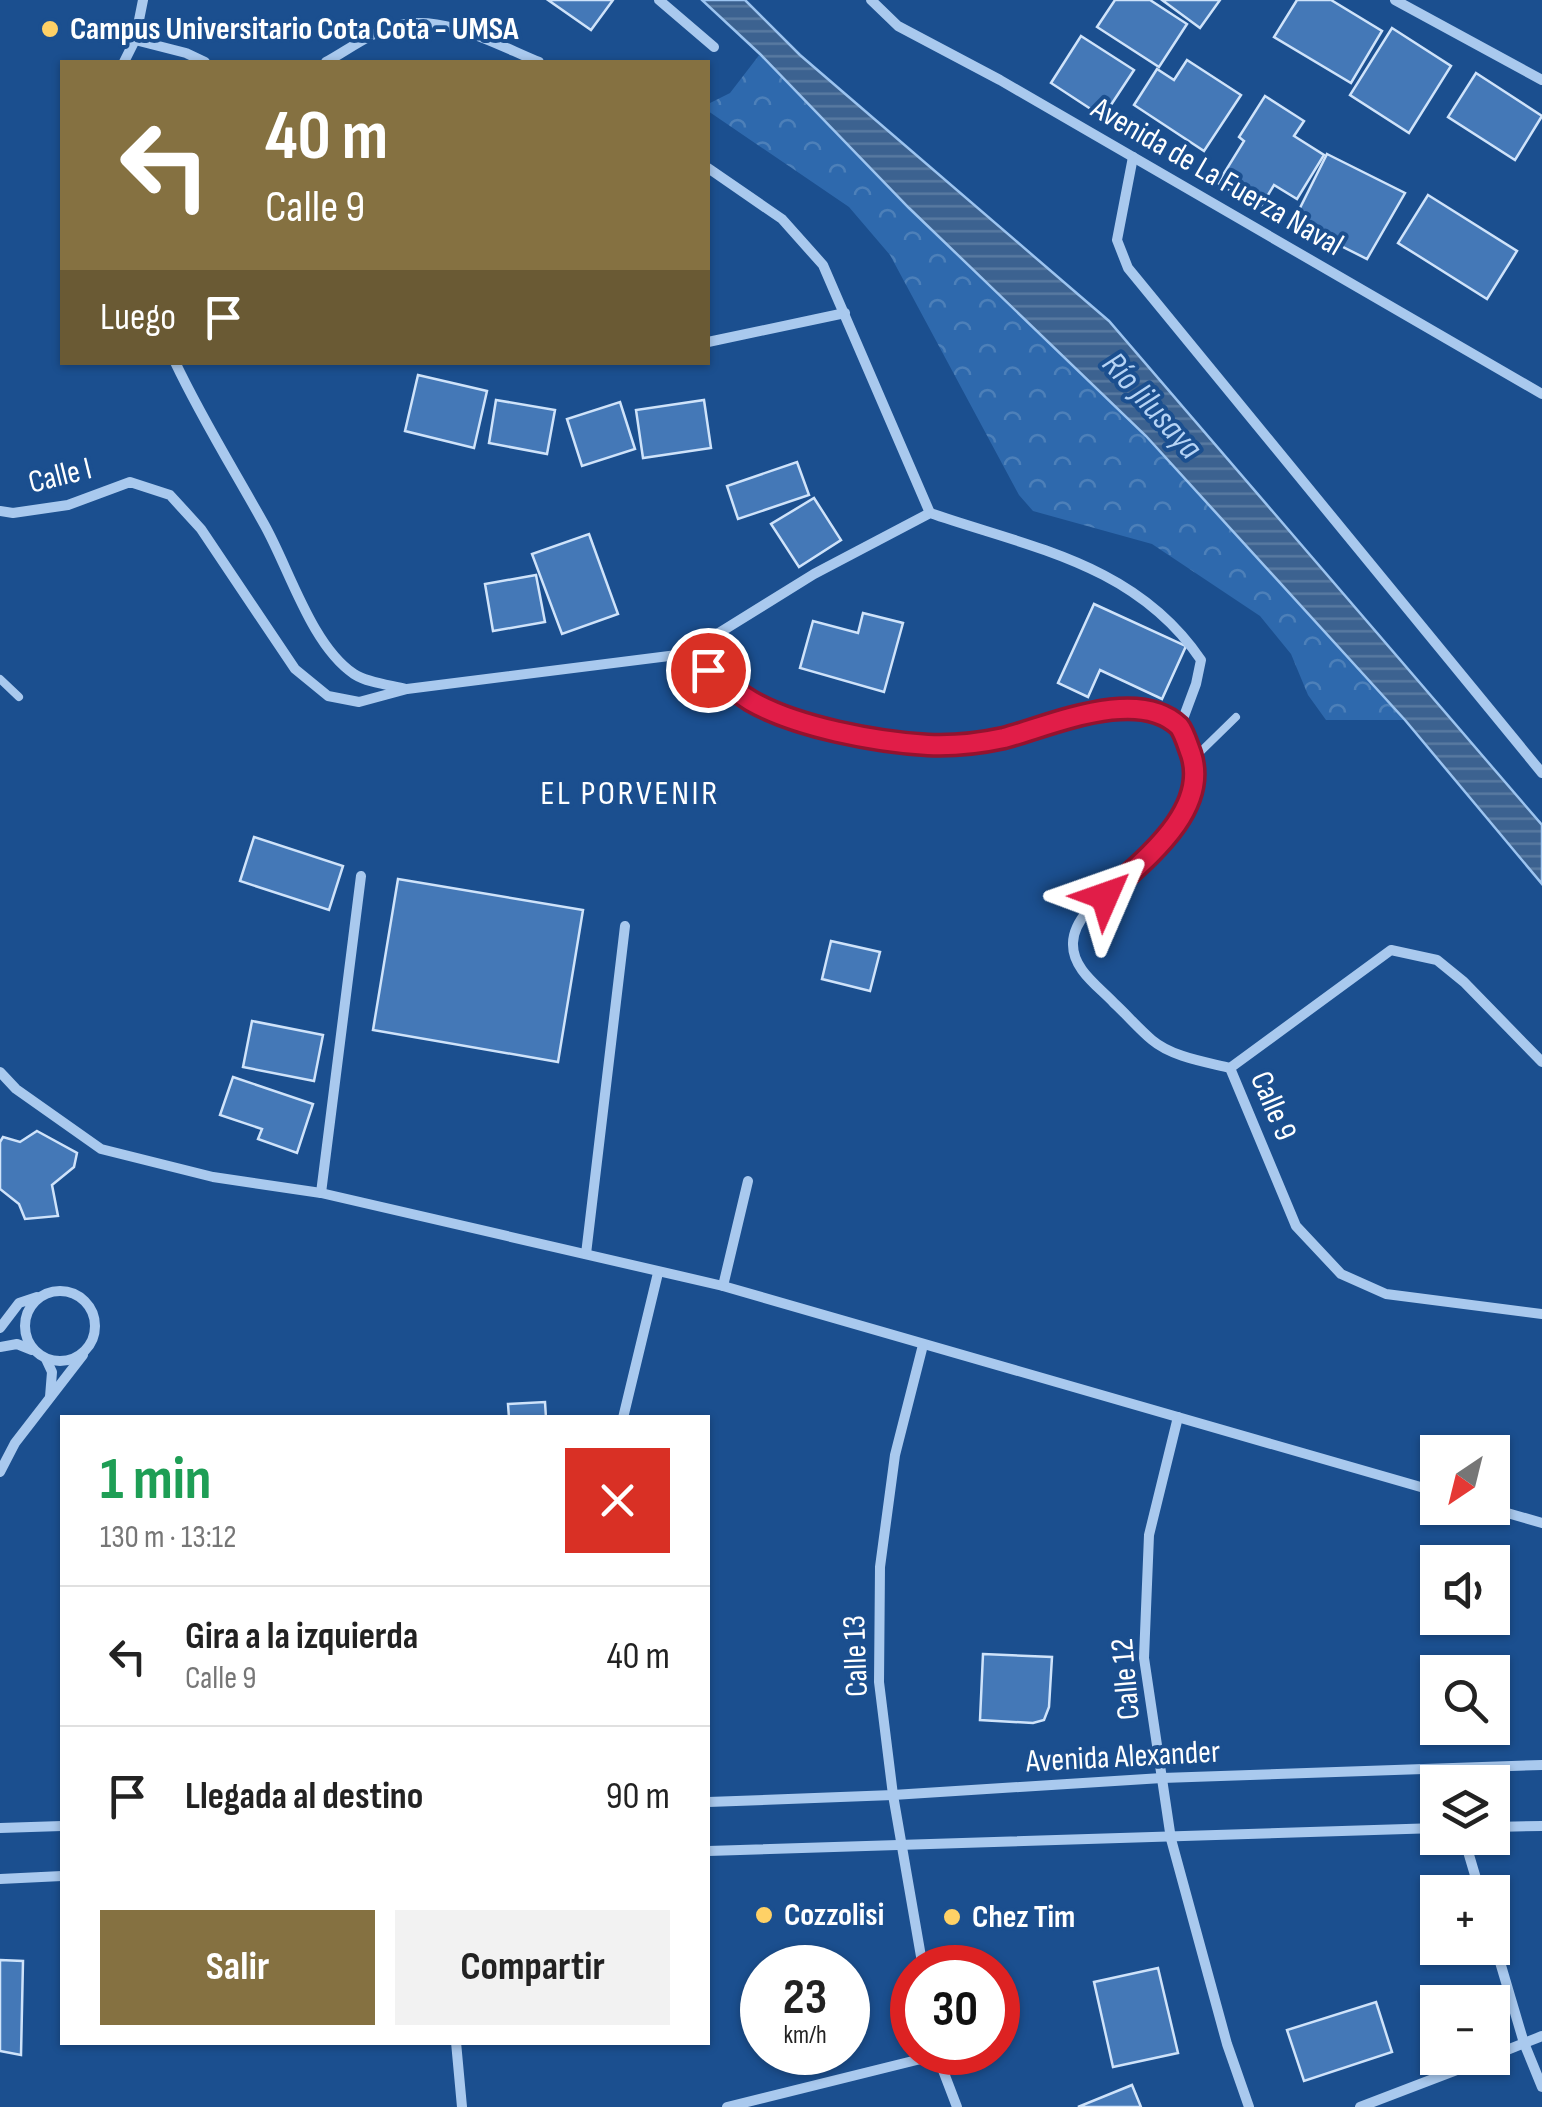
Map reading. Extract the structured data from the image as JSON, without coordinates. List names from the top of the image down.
{
  "streets": {
    "street": [
      "Avenida de La Fuerza Naval",
      "Calle I",
      "Calle 9",
      "Calle 13",
      "Calle 12",
      "Avenida Alexander"
    ]
  },
  "crossings": [
    ["Calle 13", "Avenida Alexander"],
    ["Calle 12", "Avenida Alexander"]
  ],
  "districts": ["EL PORVENIR"],
  "water": ["Río Jilusaya"],
  "places": ["Campus Universitario Cota Cota - UMSA", "Cozzolisi", "Chez Tim"],
  "north": "bottom left",
  "page": {
    "turn": ["40 m", "Calle 9"],
    "then": "Luego",
    "heading": ["1 min", "130 m · 13:12"],
    "map_buttons": ["+", "−"],
    "list": [
      {
        "name": "Gira a la izquierda",
        "note": "Calle 9",
        "value": "40 m"
      },
      {
        "name": "Llegada al destino",
        "value": "90 m"
      }
    ],
    "buttons": ["Salir", "Compartir"],
    "speed": "23 km/h",
    "limit": "30"
  }
}
